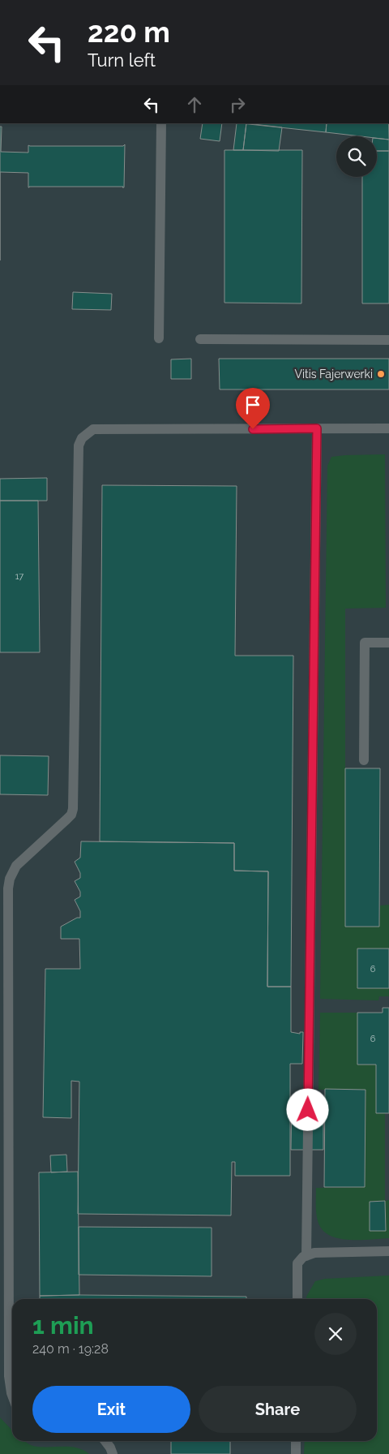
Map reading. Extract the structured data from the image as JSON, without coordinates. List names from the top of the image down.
{
  "places": ["Vitis Fajerwerki"],
  "house_numbers": ["17", "6", "6"],
  "page": {
    "turn": ["220 m", "Turn left"],
    "heading": ["1 min", "240 m · 19:28"],
    "buttons": ["Exit", "Share"]
  }
}
